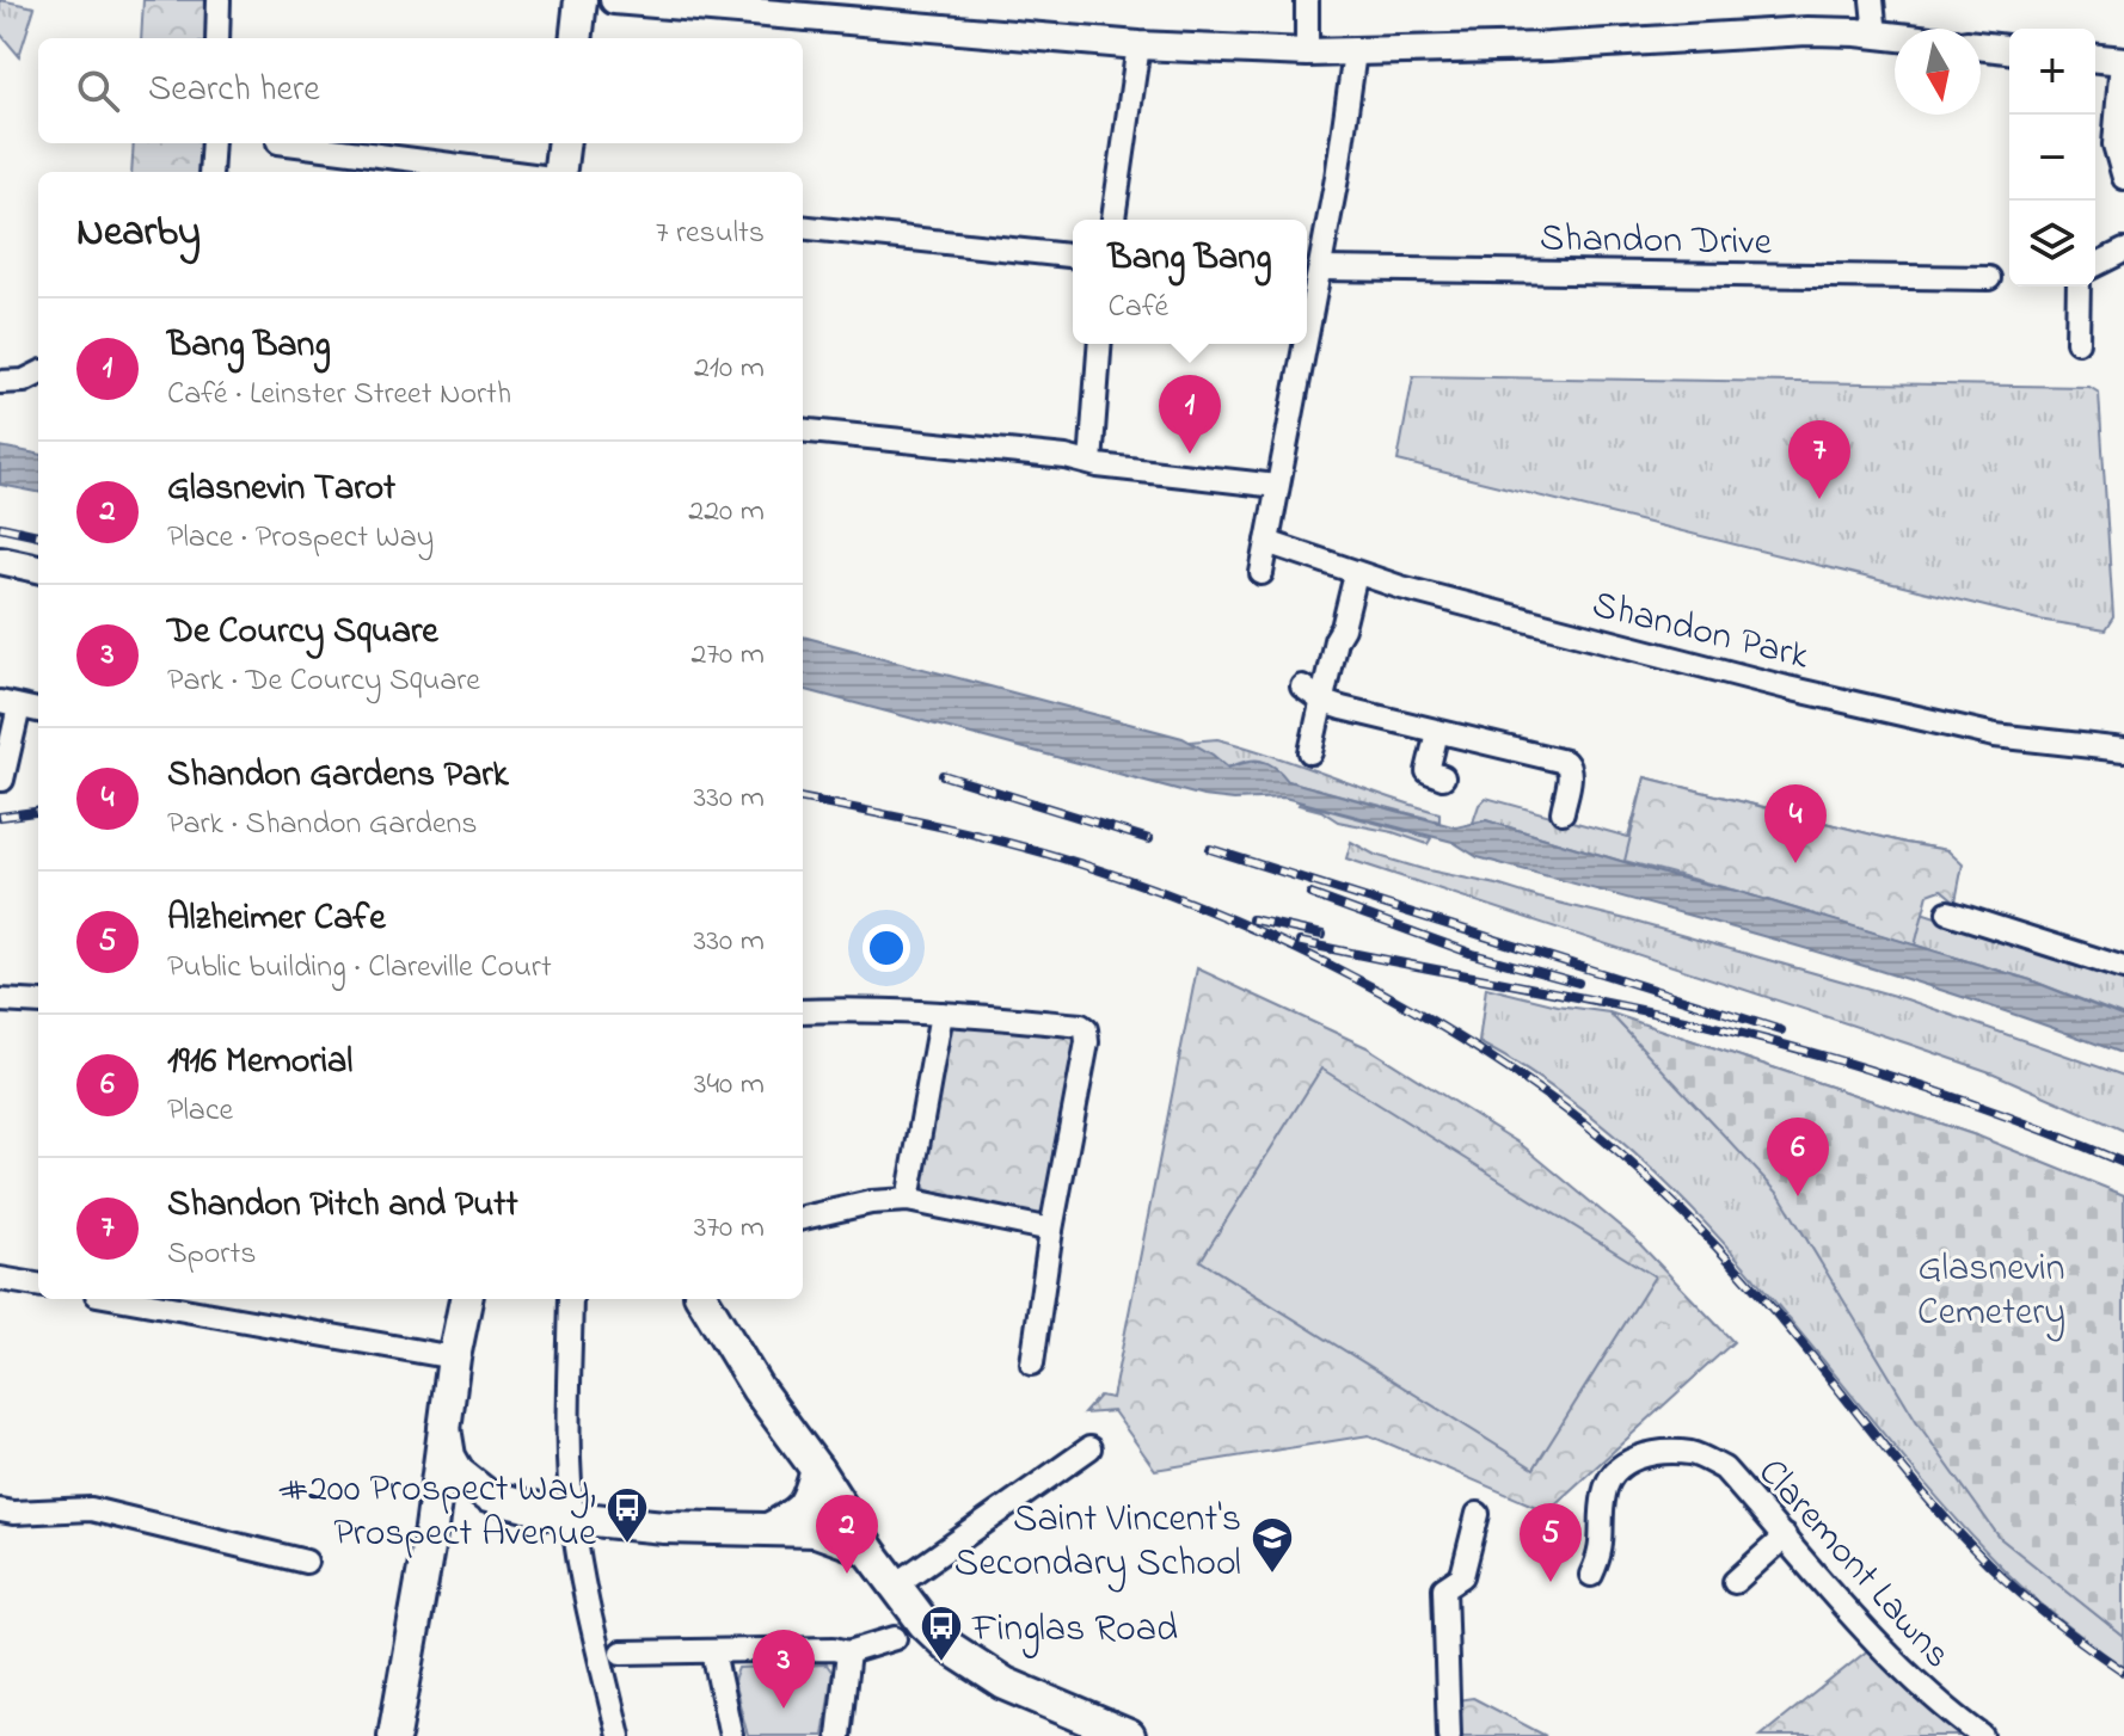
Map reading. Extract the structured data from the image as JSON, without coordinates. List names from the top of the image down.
{
  "streets": {
    "street": ["Shandon Drive", "Shandon Park", "Claremont Lawns"]
  },
  "parks": ["Glasnevin Cemetery"],
  "places": {
    "bus stop": ["#200 Prospect Way, Prospect Avenue", "Finglas Road"],
    "school or university": ["Saint Vincent's Secondary School"]
  },
  "north": "bottom",
  "page": {
    "map_buttons": ["+", "−"],
    "search": "Search here",
    "heading": ["Nearby", "7 results"],
    "popup": ["Bang Bang", "Café"],
    "list": [
      {
        "mark": "1",
        "name": "Bang Bang",
        "note": "Café · Leinster Street North",
        "value": "210 m"
      },
      {
        "mark": "2",
        "name": "Glasnevin Tarot",
        "note": "Place · Prospect Way",
        "value": "220 m"
      },
      {
        "mark": "3",
        "name": "De Courcy Square",
        "note": "Park · De Courcy Square",
        "value": "270 m"
      },
      {
        "mark": "4",
        "name": "Shandon Gardens Park",
        "note": "Park · Shandon Gardens",
        "value": "330 m"
      },
      {
        "mark": "5",
        "name": "Alzheimer Cafe",
        "note": "Public building · Clareville Court",
        "value": "330 m"
      },
      {
        "mark": "6",
        "name": "1916 Memorial",
        "note": "Place",
        "value": "340 m"
      },
      {
        "mark": "7",
        "name": "Shandon Pitch and Putt",
        "note": "Sports",
        "value": "370 m"
      }
    ],
    "pins": [
      "1",
      "7",
      "4",
      "6",
      "2",
      "5",
      "3"
    ]
  }
}
